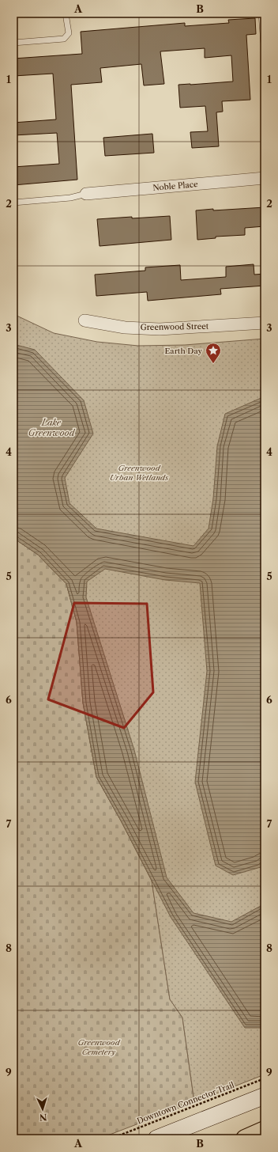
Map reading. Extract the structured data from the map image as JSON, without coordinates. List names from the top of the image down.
{
  "streets": {
    "street": ["Noble Place", "Greenwood Street"],
    "path": ["Downtown Connector Trail"]
  },
  "water": ["Lake Greenwood"],
  "parks": ["Greenwood Urban Wetlands", "Greenwood Cemetery"],
  "places": {
    "place": ["Earth Day"]
  },
  "north": "bottom",
  "grid": {
    "columns": ["A", "B"],
    "rows": [
      "1",
      "2",
      "3",
      "4",
      "5",
      "6",
      "7",
      "8",
      "9"
    ]
  }
}
